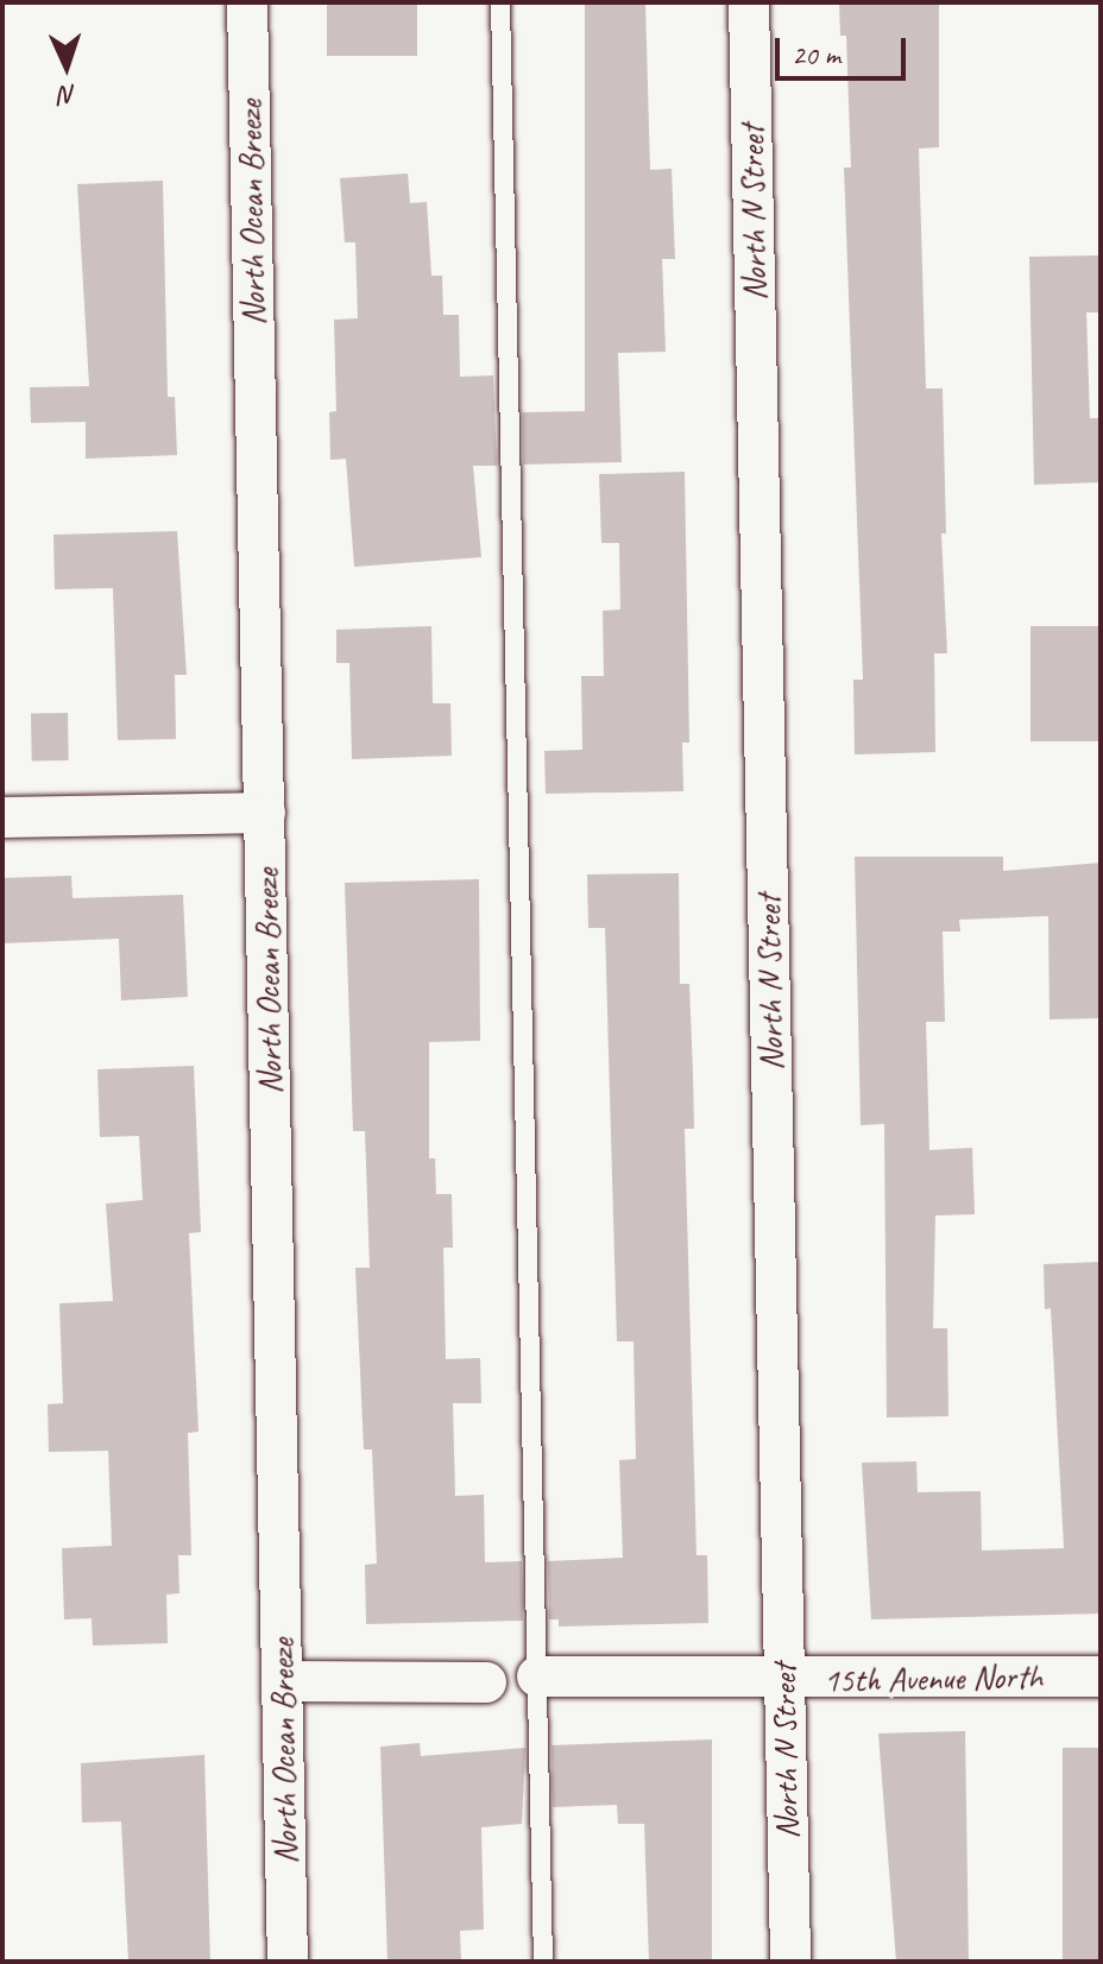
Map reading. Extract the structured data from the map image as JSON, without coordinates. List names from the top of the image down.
{
  "streets": {
    "street": ["North Ocean Breeze", "North N Street", "15th Avenue North"]
  },
  "crossings": [
    ["North N Street", "15th Avenue North"]
  ],
  "scale_bar": "20 m",
  "north": "bottom"
}
